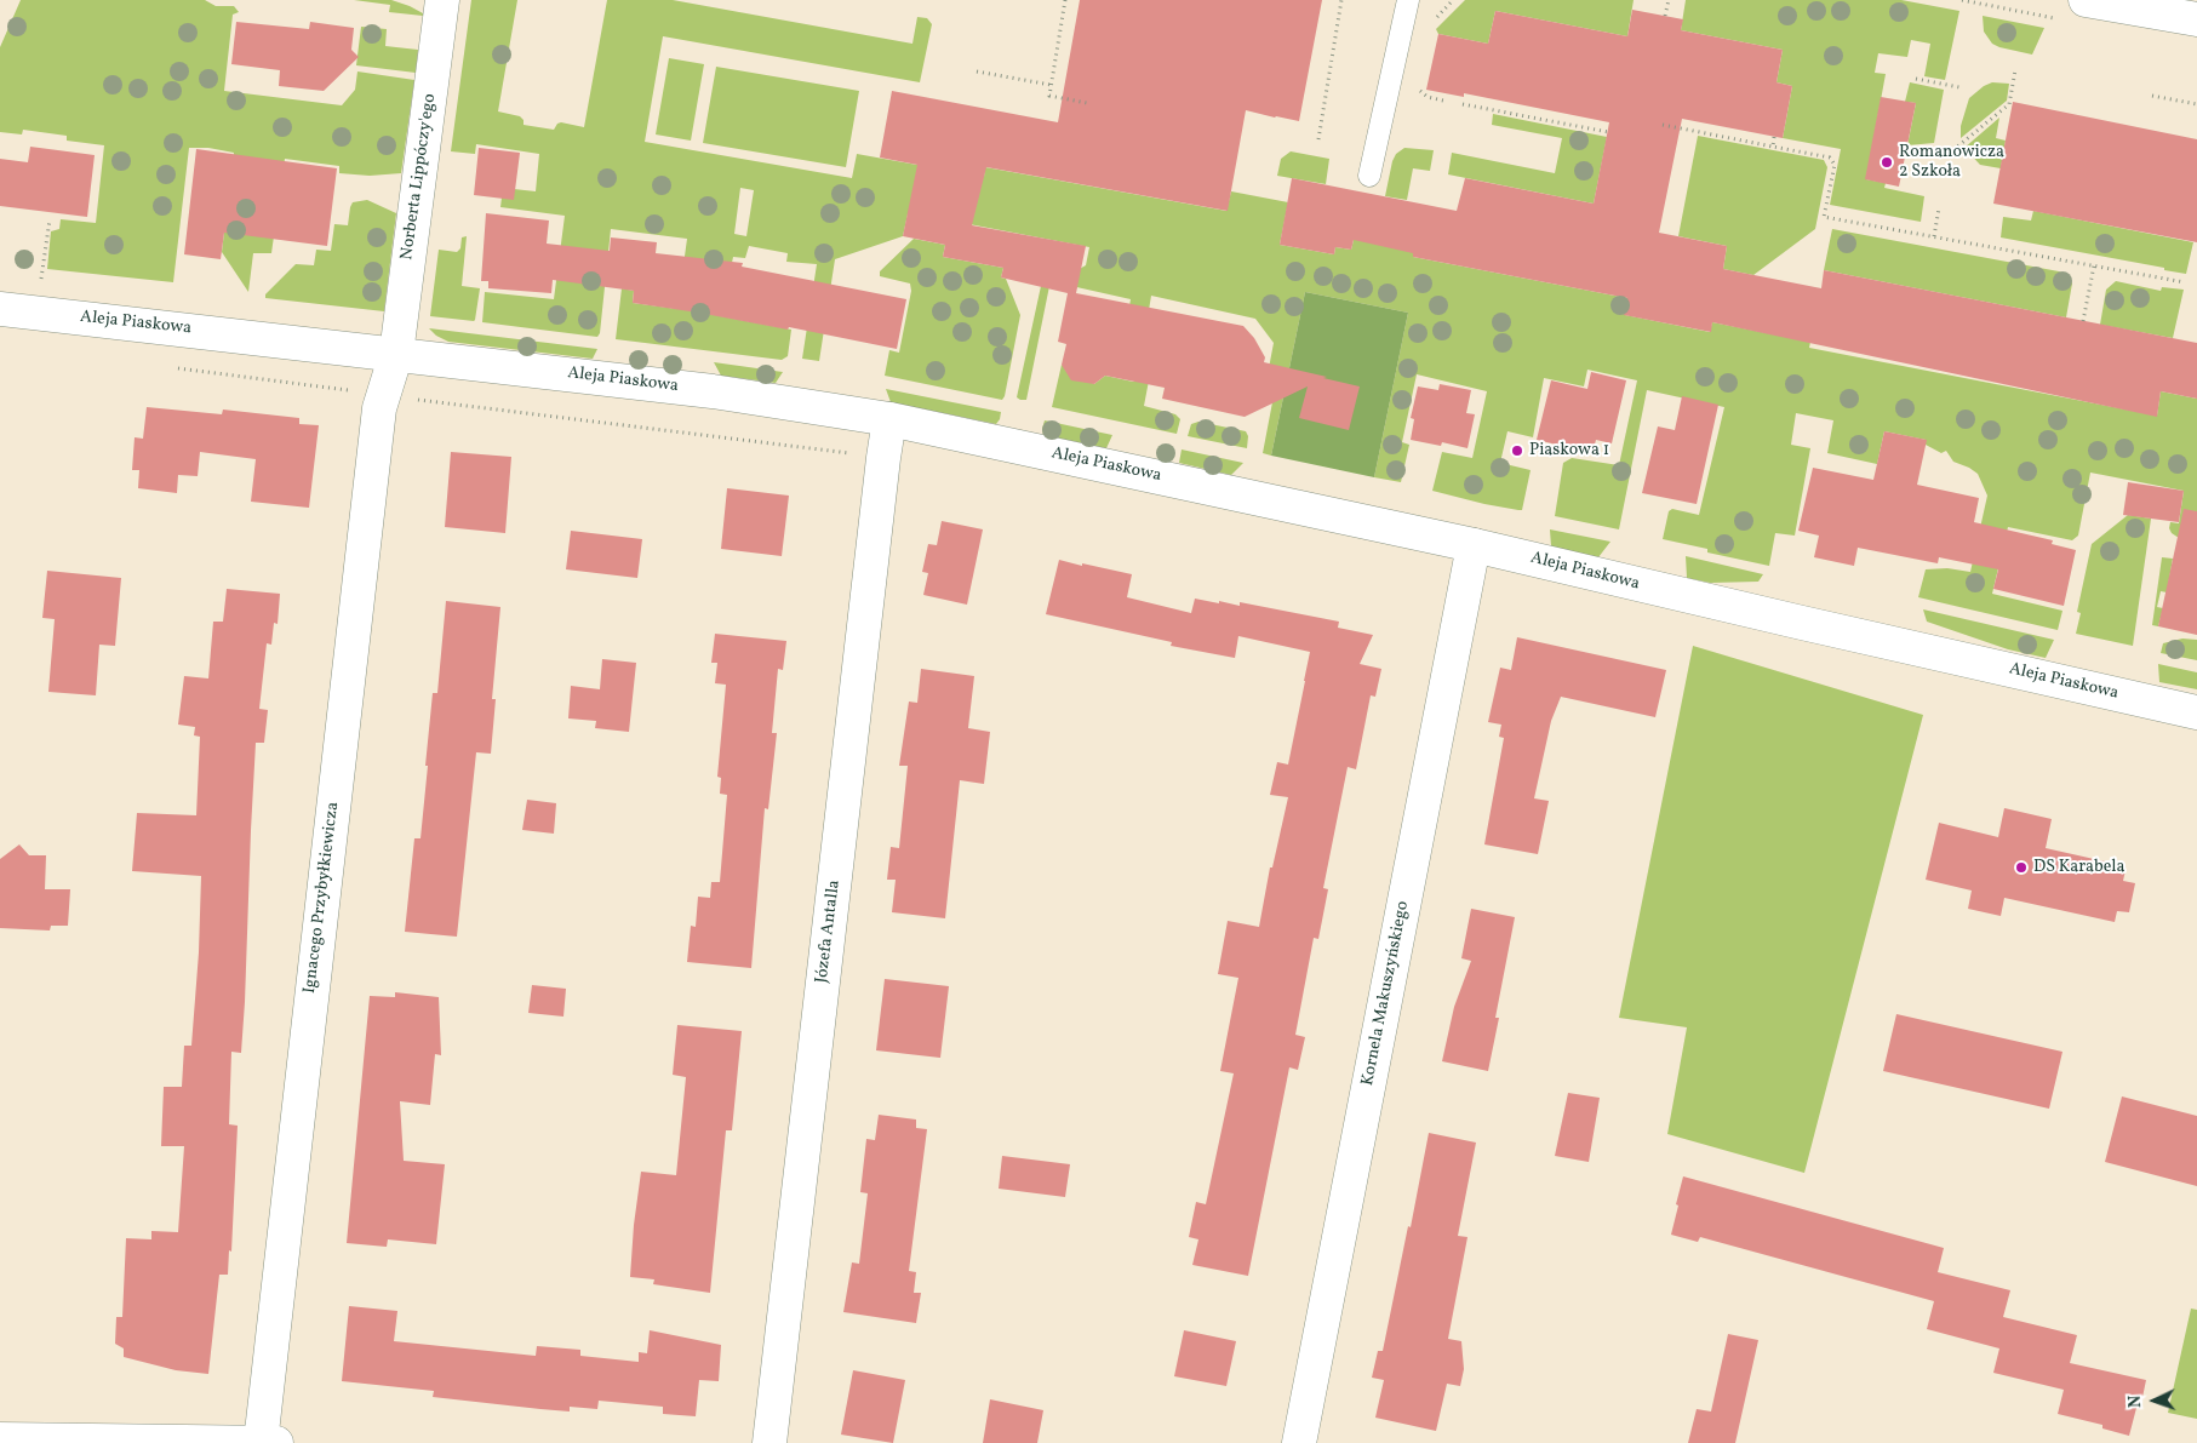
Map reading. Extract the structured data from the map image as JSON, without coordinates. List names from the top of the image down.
{
  "streets": {
    "street": [
      "Norberta Lippóczy'ego",
      "Aleja Piaskowa",
      "Ignacego Przybyłkiewicza",
      "Józefa Antalla",
      "Kornela Makuszyńskiego"
    ]
  },
  "crossings": [
    ["Norberta Lippóczy'ego", "Aleja Piaskowa"],
    ["Norberta Lippóczy'ego", "Ignacego Przybyłkiewicza"],
    ["Aleja Piaskowa", "Ignacego Przybyłkiewicza"],
    ["Aleja Piaskowa", "Józefa Antalla"],
    ["Aleja Piaskowa", "Kornela Makuszyńskiego"]
  ],
  "places": ["Romanowicza 2 Szkoła", "Piaskowa 1", "DS Karabela"],
  "north": "left"
}
